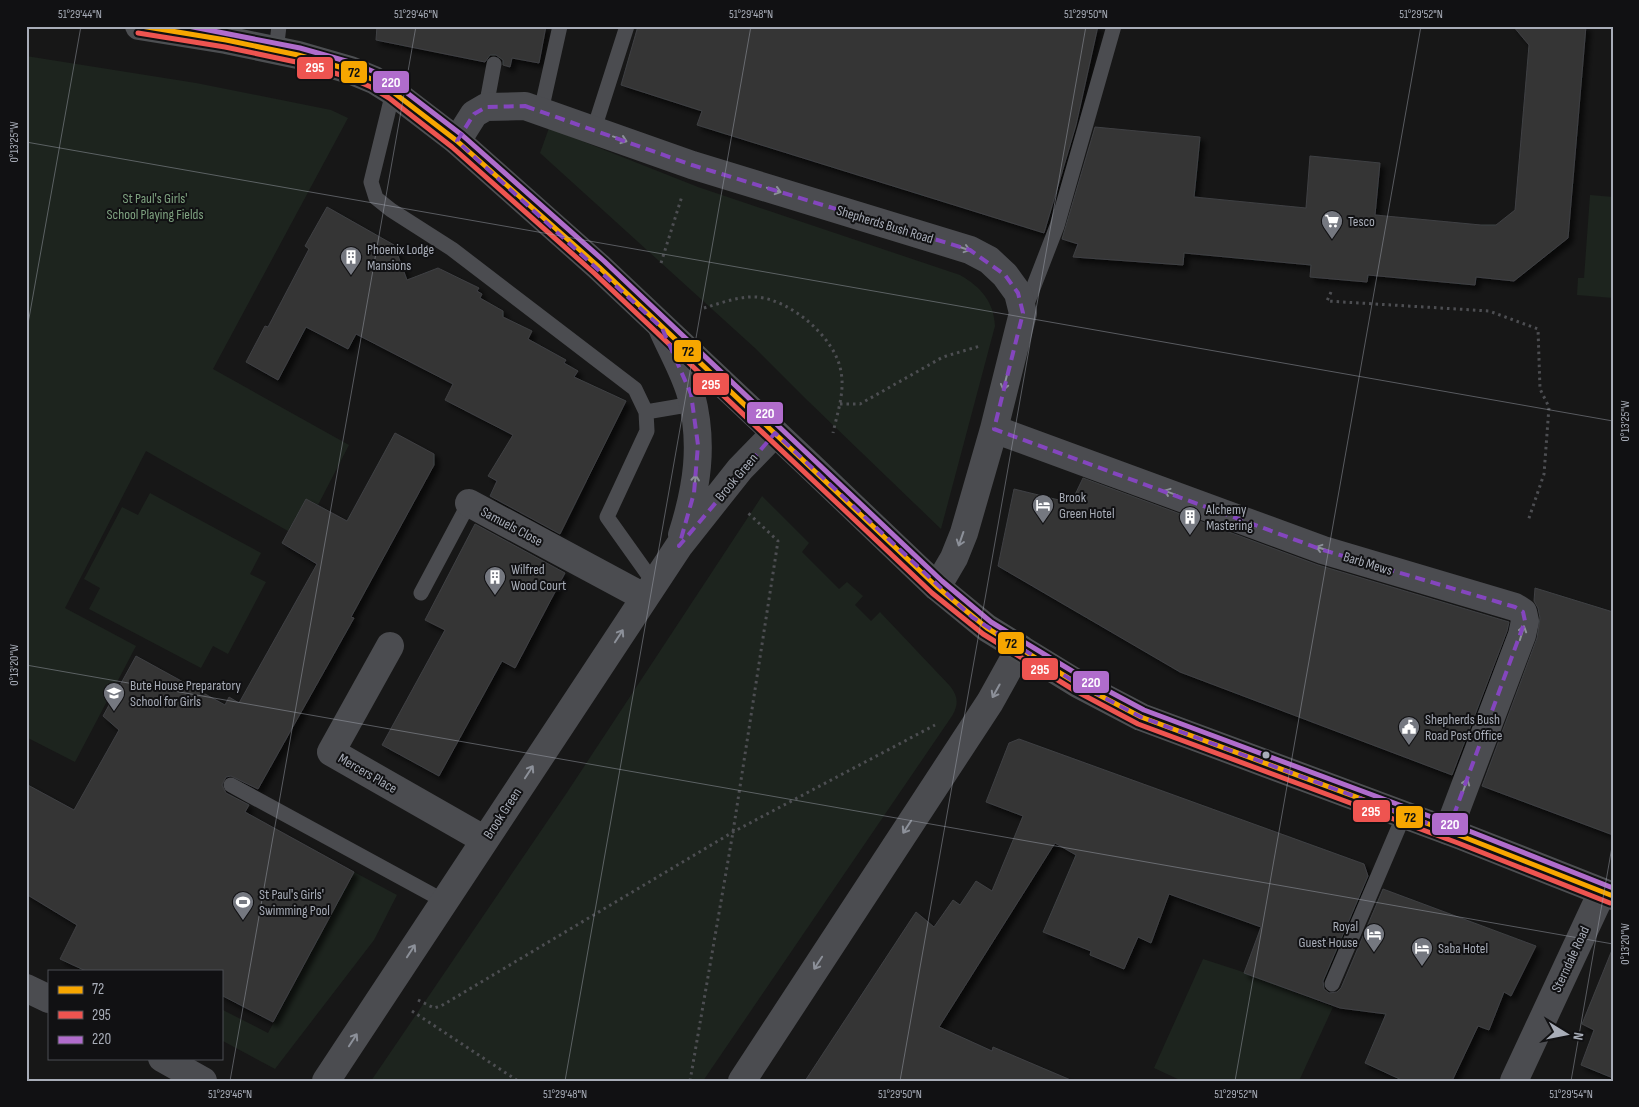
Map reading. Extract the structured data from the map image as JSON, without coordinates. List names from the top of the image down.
{
  "streets": {
    "street": [
      "Shepherds Bush Road",
      "Brook Green",
      "Samuels Close",
      "Barb Mews",
      "Mercers Place",
      "Sterndale Road"
    ]
  },
  "crossings": [
    ["Brook Green", "Samuels Close"],
    ["Brook Green", "Mercers Place"]
  ],
  "one_way": ["Shepherds Bush Road", "Brook Green"],
  "parks": ["St Paul's Girls' School Playing Fields"],
  "places": {
    "supermarket": ["Tesco"],
    "building": ["Phoenix Lodge Mansions", "Alchemy Mastering", "Wilfred Wood Court"],
    "hotel": ["Brook Green Hotel", "Royal Guest House", "Saba Hotel"],
    "school or university": ["Bute House Preparatory School for Girls"],
    "public building": ["Shepherds Bush Road Post Office"],
    "sports": ["St Paul's Girls' Swimming Pool"]
  },
  "lines": ["transit line 72", "transit line 220", "transit line 295"],
  "legend": ["72", "295", "220"],
  "north": "right",
  "coordinates": [
    "51°29'44\"N",
    "51°29'46\"N",
    "51°29'48\"N",
    "51°29'50\"N",
    "51°29'52\"N",
    "0°13'25\"W",
    "0°13'20\"W",
    "51°29'54\"N"
  ]
}
